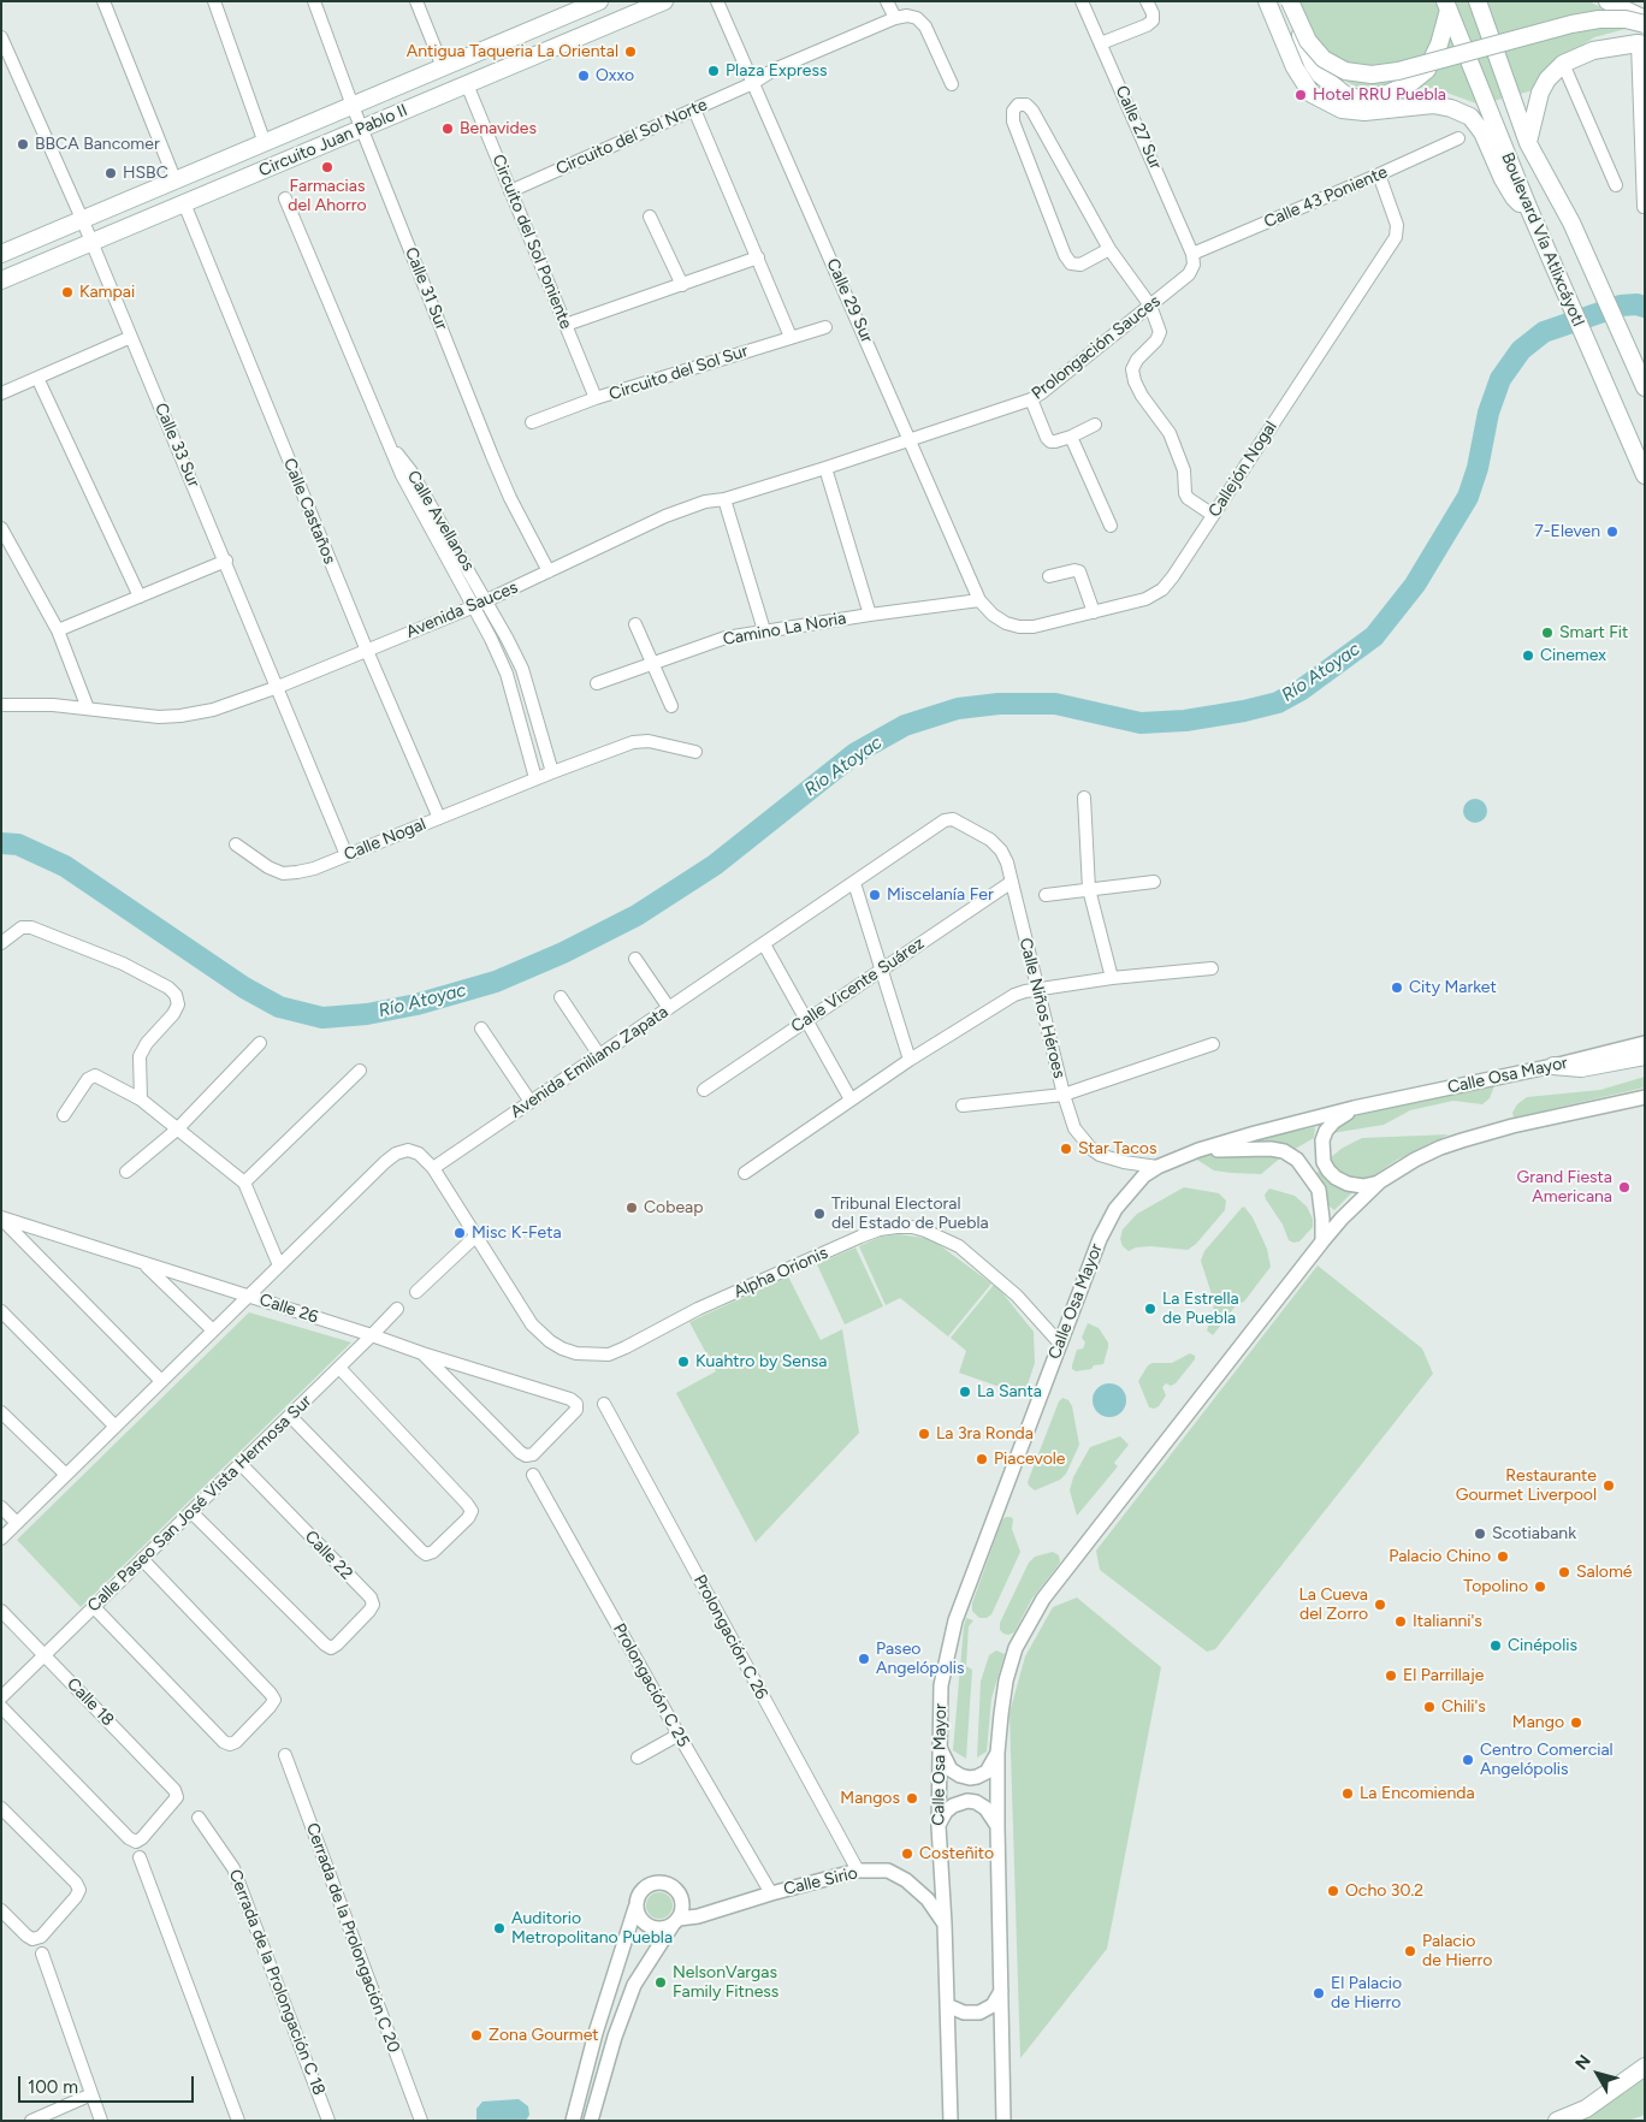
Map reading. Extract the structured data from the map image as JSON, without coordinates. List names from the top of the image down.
{
  "streets": {
    "main road": ["Circuito Juan Pablo II", "Boulevard Vía Atlixcáyotl"],
    "street": [
      "Calle 27 Sur",
      "Circuito del Sol Norte",
      "Calle 43 Poniente",
      "Circuito del Sol Poniente",
      "Calle 31 Sur",
      "Calle 29 Sur",
      "Prolongación Sauces",
      "Circuito del Sol Sur",
      "Calle 33 Sur",
      "Callejón Nogal",
      "Calle Castaños",
      "Calle Avellanos",
      "Avenida Sauces",
      "Camino La Noria",
      "Calle Nogal",
      "Calle Vicente Suárez",
      "Calle Niños Héroes",
      "Avenida Emiliano Zapata",
      "Calle Osa Mayor",
      "Alpha Orionis",
      "Calle 26",
      "Calle Paseo San José Vista Hermosa Sur",
      "Calle 22",
      "Prolongación C 26",
      "Prolongación C 25",
      "Calle 18",
      "Calle Sirio",
      "Cerrada de la Prolongación C 20",
      "Cerrada de la Prolongación C 18"
    ]
  },
  "crossings": [
    ["Calle 27 Sur", "Calle 43 Poniente"],
    ["Calle 27 Sur", "Prolongación Sauces"],
    ["Circuito del Sol Norte", "Circuito del Sol Poniente"],
    ["Circuito del Sol Norte", "Calle 29 Sur"],
    ["Circuito Juan Pablo II", "Circuito del Sol Poniente"],
    ["Circuito Juan Pablo II", "Calle 31 Sur"],
    ["Circuito Juan Pablo II", "Calle 33 Sur"],
    ["Circuito Juan Pablo II", "Calle Castaños"],
    ["Calle 43 Poniente", "Prolongación Sauces"],
    ["Calle 43 Poniente", "Callejón Nogal"],
    ["Circuito del Sol Poniente", "Circuito del Sol Sur"],
    ["Calle 31 Sur", "Avenida Sauces"],
    ["Calle 29 Sur", "Prolongación Sauces"],
    ["Calle 29 Sur", "Callejón Nogal"],
    ["Calle 29 Sur", "Avenida Sauces"],
    ["Calle 29 Sur", "Camino La Noria"],
    ["Prolongación Sauces", "Avenida Sauces"],
    ["Calle 33 Sur", "Avenida Sauces"],
    ["Calle 33 Sur", "Calle Nogal"],
    ["Callejón Nogal", "Camino La Noria"],
    ["Calle Castaños", "Avenida Sauces"],
    ["Calle Castaños", "Calle Nogal"],
    ["Calle Avellanos", "Avenida Sauces"],
    ["Calle Avellanos", "Calle Nogal"],
    ["Calle Vicente Suárez", "Calle Niños Héroes"],
    ["Calle Niños Héroes", "Avenida Emiliano Zapata"],
    ["Calle Niños Héroes", "Calle Osa Mayor"],
    ["Calle Osa Mayor", "Alpha Orionis"],
    ["Calle Osa Mayor", "Calle Sirio"],
    ["Calle 26", "Calle Paseo San José Vista Hermosa Sur"],
    ["Calle Paseo San José Vista Hermosa Sur", "Calle 22"],
    ["Calle Paseo San José Vista Hermosa Sur", "Calle 18"],
    ["Prolongación C 26", "Calle Sirio"],
    ["Prolongación C 25", "Calle Sirio"]
  ],
  "water": ["Río Atoyac"],
  "places": [
    "Antigua Taqueria La Oriental",
    "Plaza Express",
    "Oxxo",
    "Hotel RRU Puebla",
    "Benavides",
    "BBCA Bancomer",
    "Farmacias del Ahorro",
    "HSBC",
    "Kampai",
    "7-Eleven",
    "Smart Fit",
    "Cinemex",
    "Miscelanía Fer",
    "City Market",
    "Star Tacos",
    "Grand Fiesta Americana",
    "Cobeap",
    "Tribunal Electoral del Estado de Puebla",
    "Misc K-Feta",
    "La Estrella de Puebla",
    "Kuahtro by Sensa",
    "La Santa",
    "La 3ra Ronda",
    "Piacevole",
    "Restaurante Gourmet Liverpool",
    "Scotiabank",
    "Palacio Chino",
    "Salomé",
    "Topolino",
    "La Cueva del Zorro",
    "Italianni's",
    "Cinépolis",
    "Paseo Angelópolis",
    "El Parrillaje",
    "Chili's",
    "Mango",
    "Centro Comercial Angelópolis",
    "La Encomienda",
    "Mangos",
    "Costeñito",
    "Ocho 30.2",
    "Auditorio Metropolitano Puebla",
    "Palacio de Hierro",
    "NelsonVargas Family Fitness",
    "El Palacio de Hierro",
    "Zona Gourmet"
  ],
  "scale_bar": "100 m",
  "north": "top left"
}
